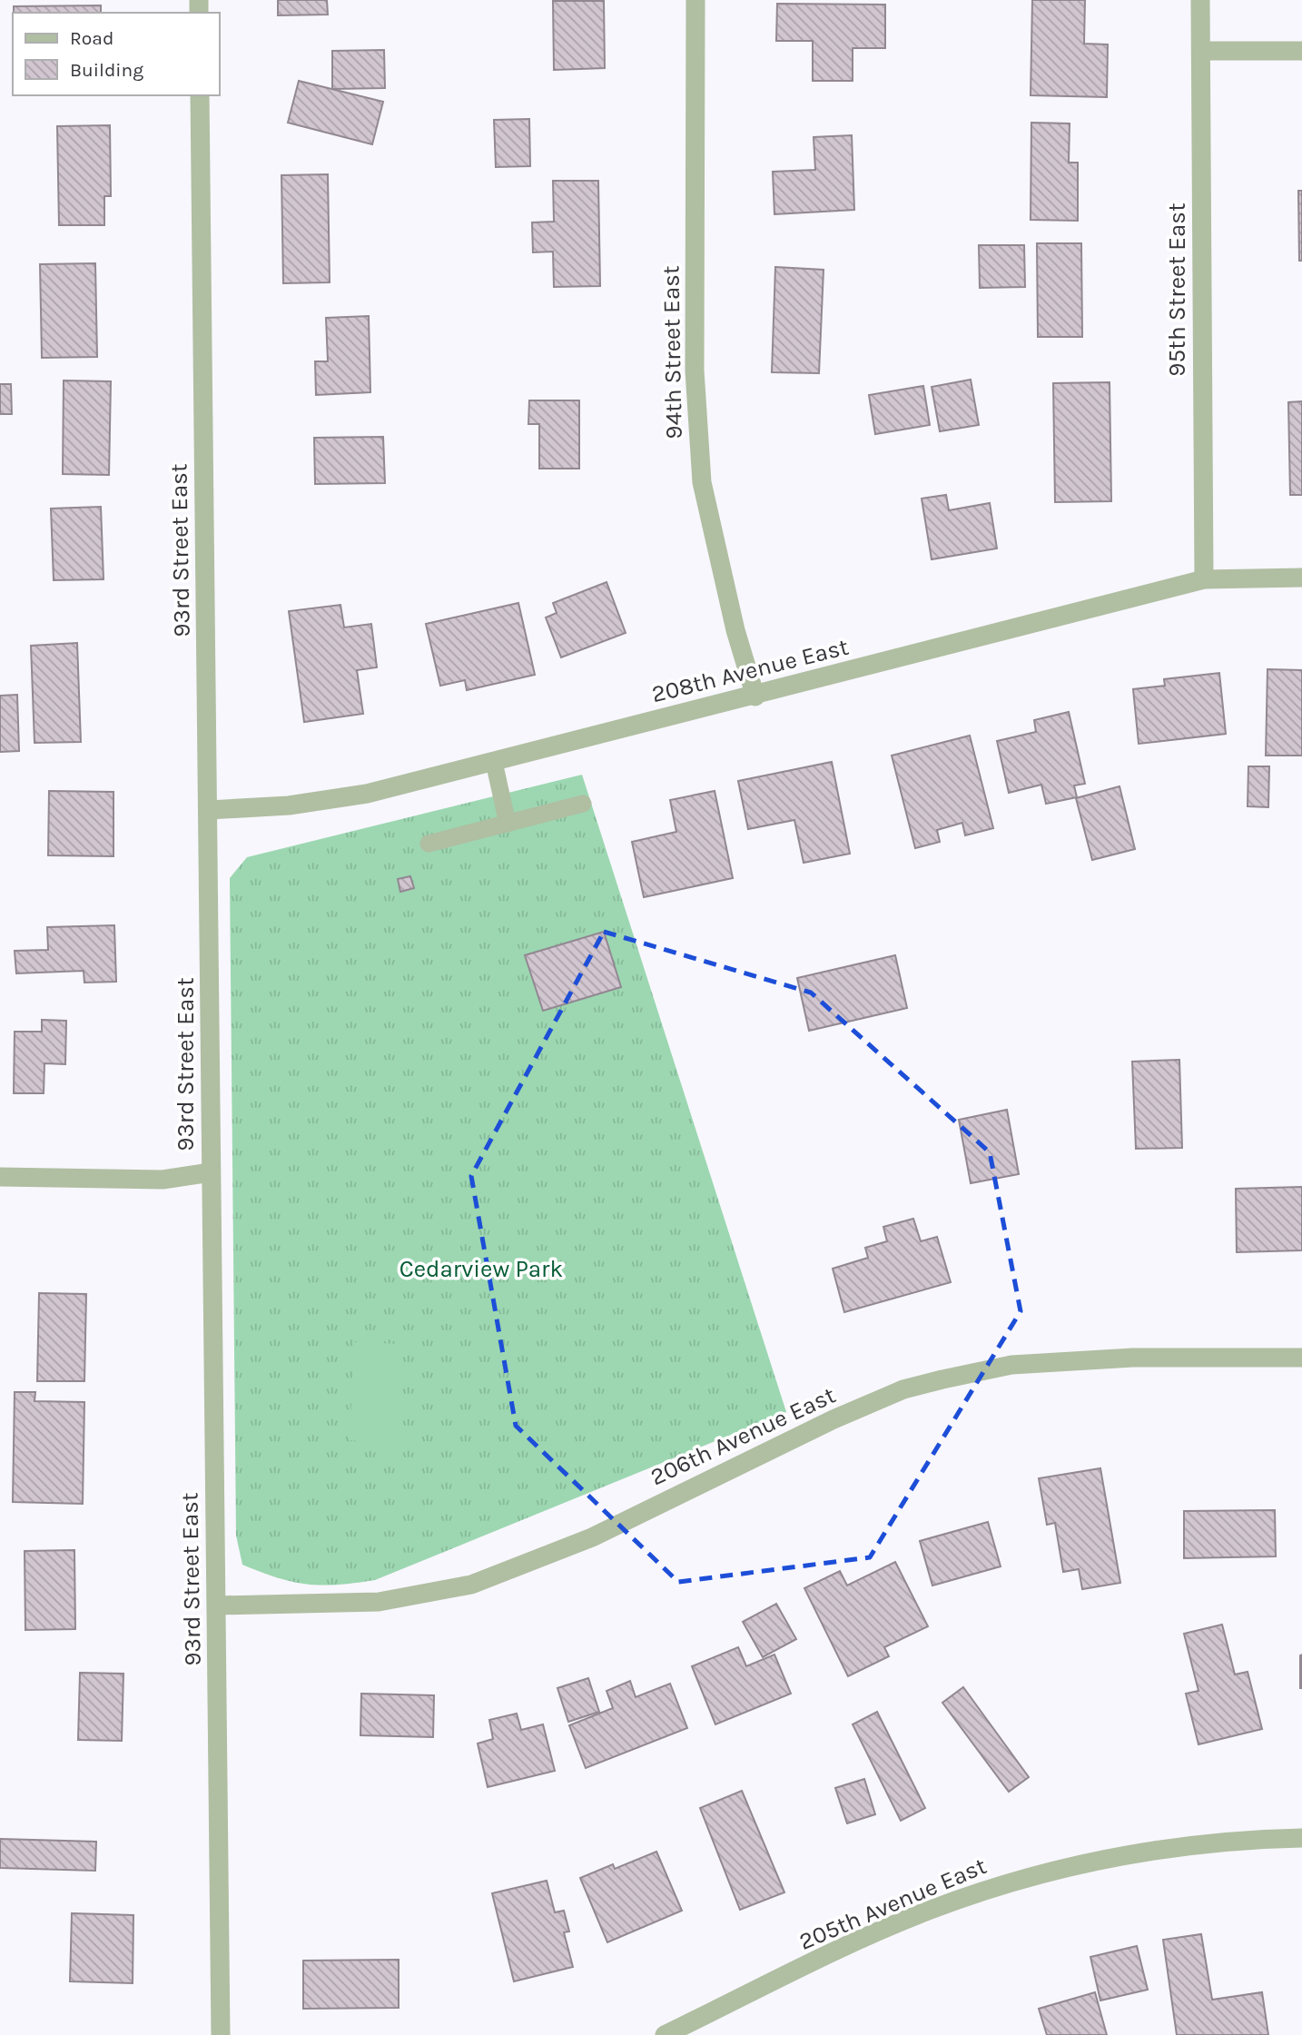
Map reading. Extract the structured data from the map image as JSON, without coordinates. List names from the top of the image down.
{
  "streets": {
    "street": [
      "95th Street East",
      "94th Street East",
      "93rd Street East",
      "208th Avenue East",
      "206th Avenue East",
      "205th Avenue East"
    ]
  },
  "crossings": [
    ["95th Street East", "208th Avenue East"],
    ["94th Street East", "208th Avenue East"],
    ["93rd Street East", "208th Avenue East"],
    ["93rd Street East", "206th Avenue East"]
  ],
  "parks": ["Cedarview Park"],
  "legend": ["Road", "Building"]
}
